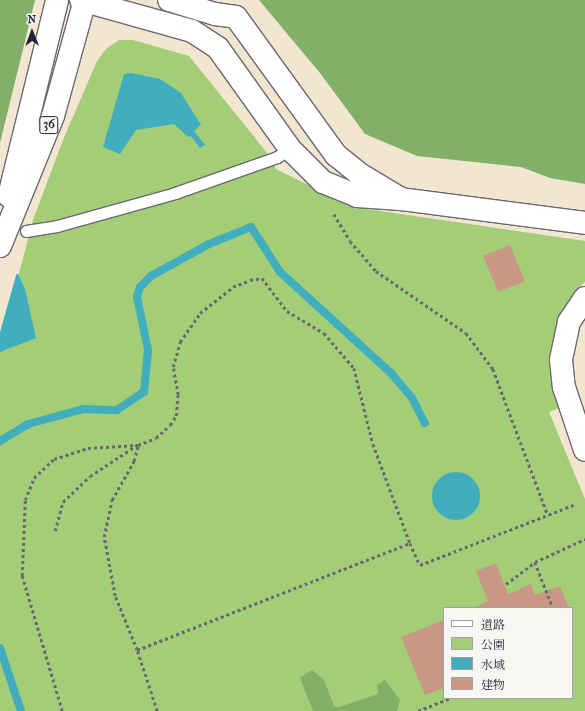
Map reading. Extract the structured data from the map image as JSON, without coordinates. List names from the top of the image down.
{
  "streets": {
    "street": ["36"]
  },
  "legend": [
    "道路",
    "公園",
    "水域",
    "建物"
  ],
  "north": "top"
}
